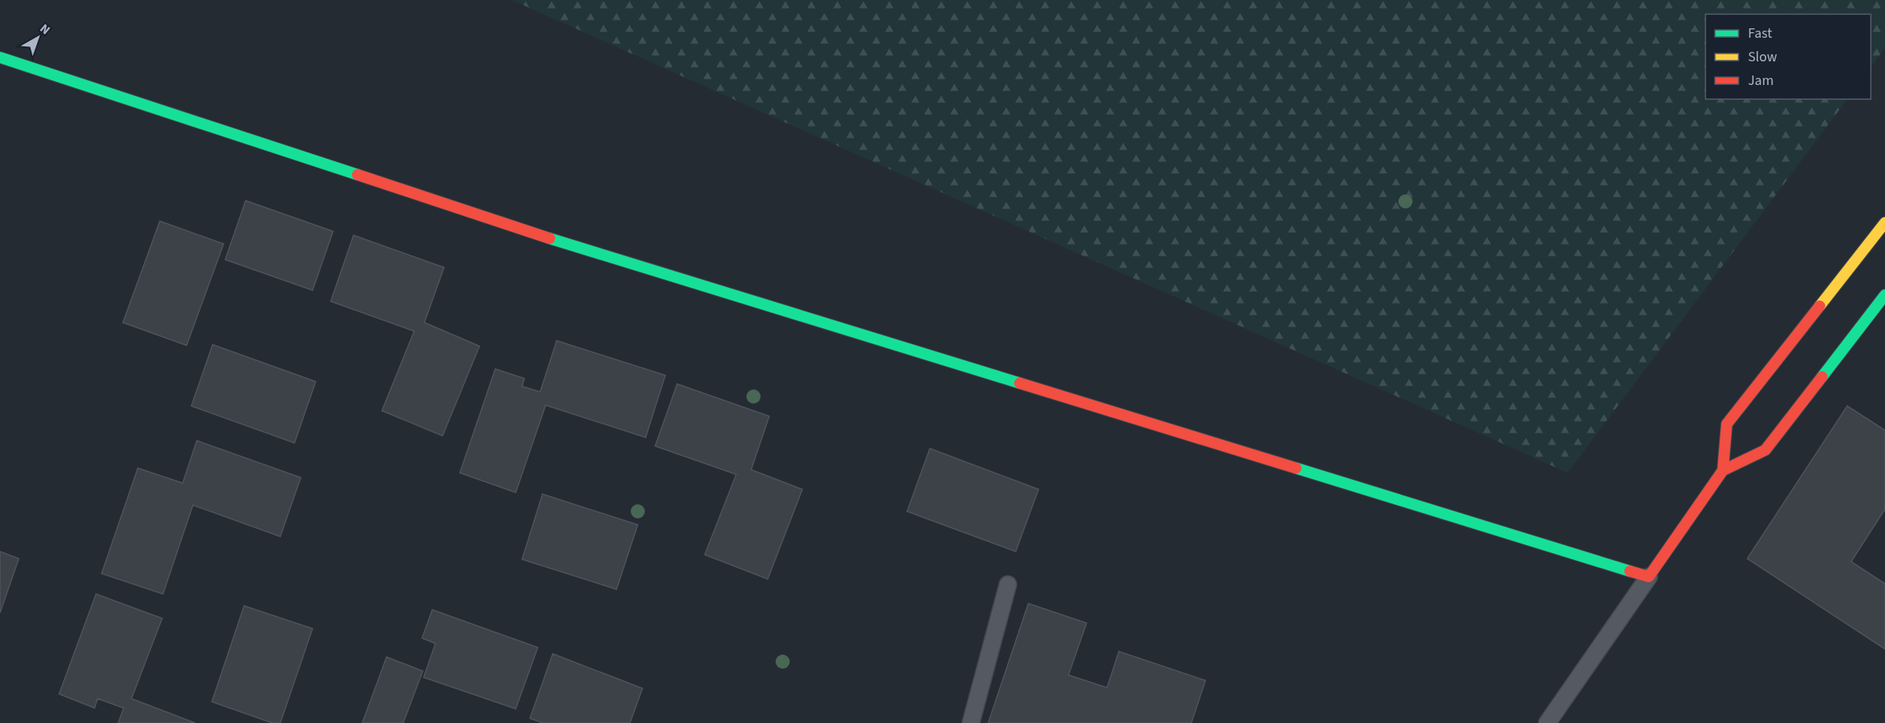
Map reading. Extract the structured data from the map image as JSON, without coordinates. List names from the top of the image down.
{
  "legend": ["Fast", "Slow", "Jam"],
  "north": "top right"
}
